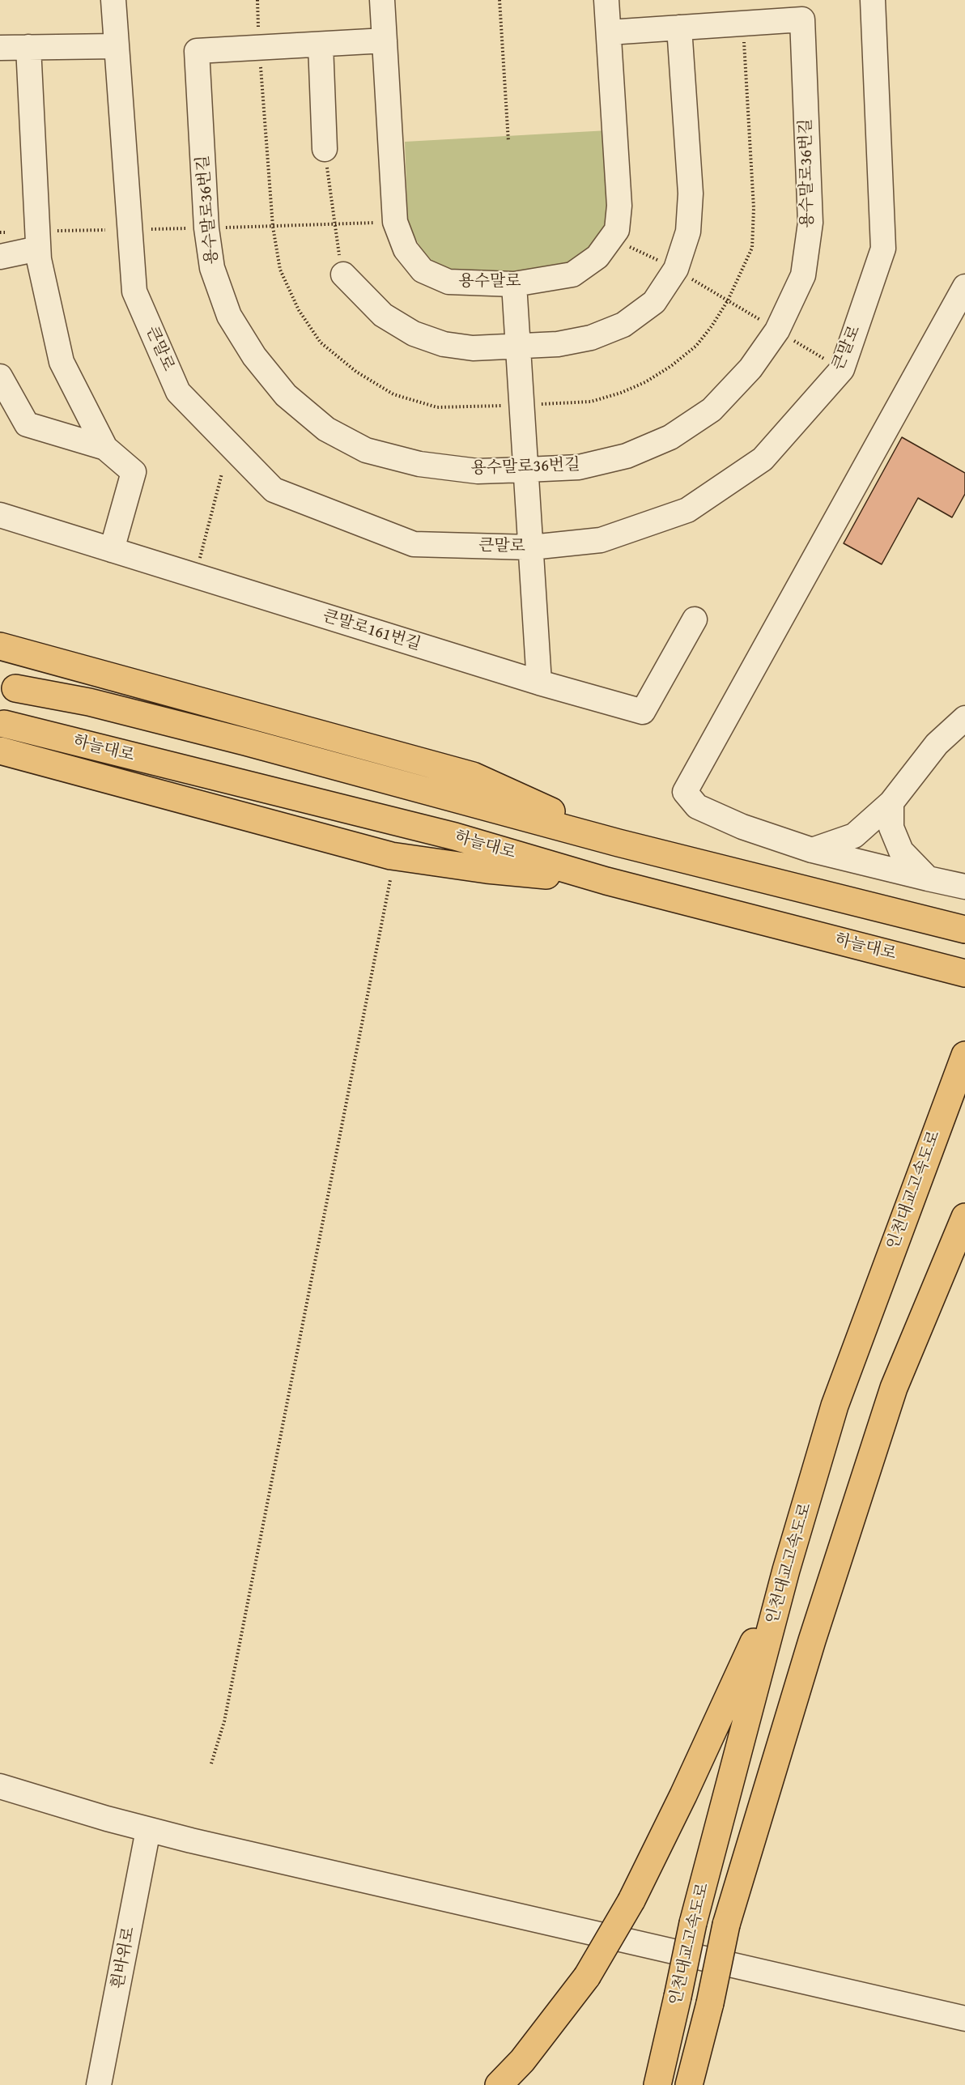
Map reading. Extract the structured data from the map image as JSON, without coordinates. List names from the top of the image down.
{
  "streets": {
    "highway": ["하늘대로", "인천대교고속도로"],
    "street": [
      "용수말로36번길",
      "용수말로",
      "큰말로",
      "큰말로161번길",
      "흰바위로"
    ]
  },
  "crossings": [
    ["용수말로36번길", "용수말로"]
  ]
}
